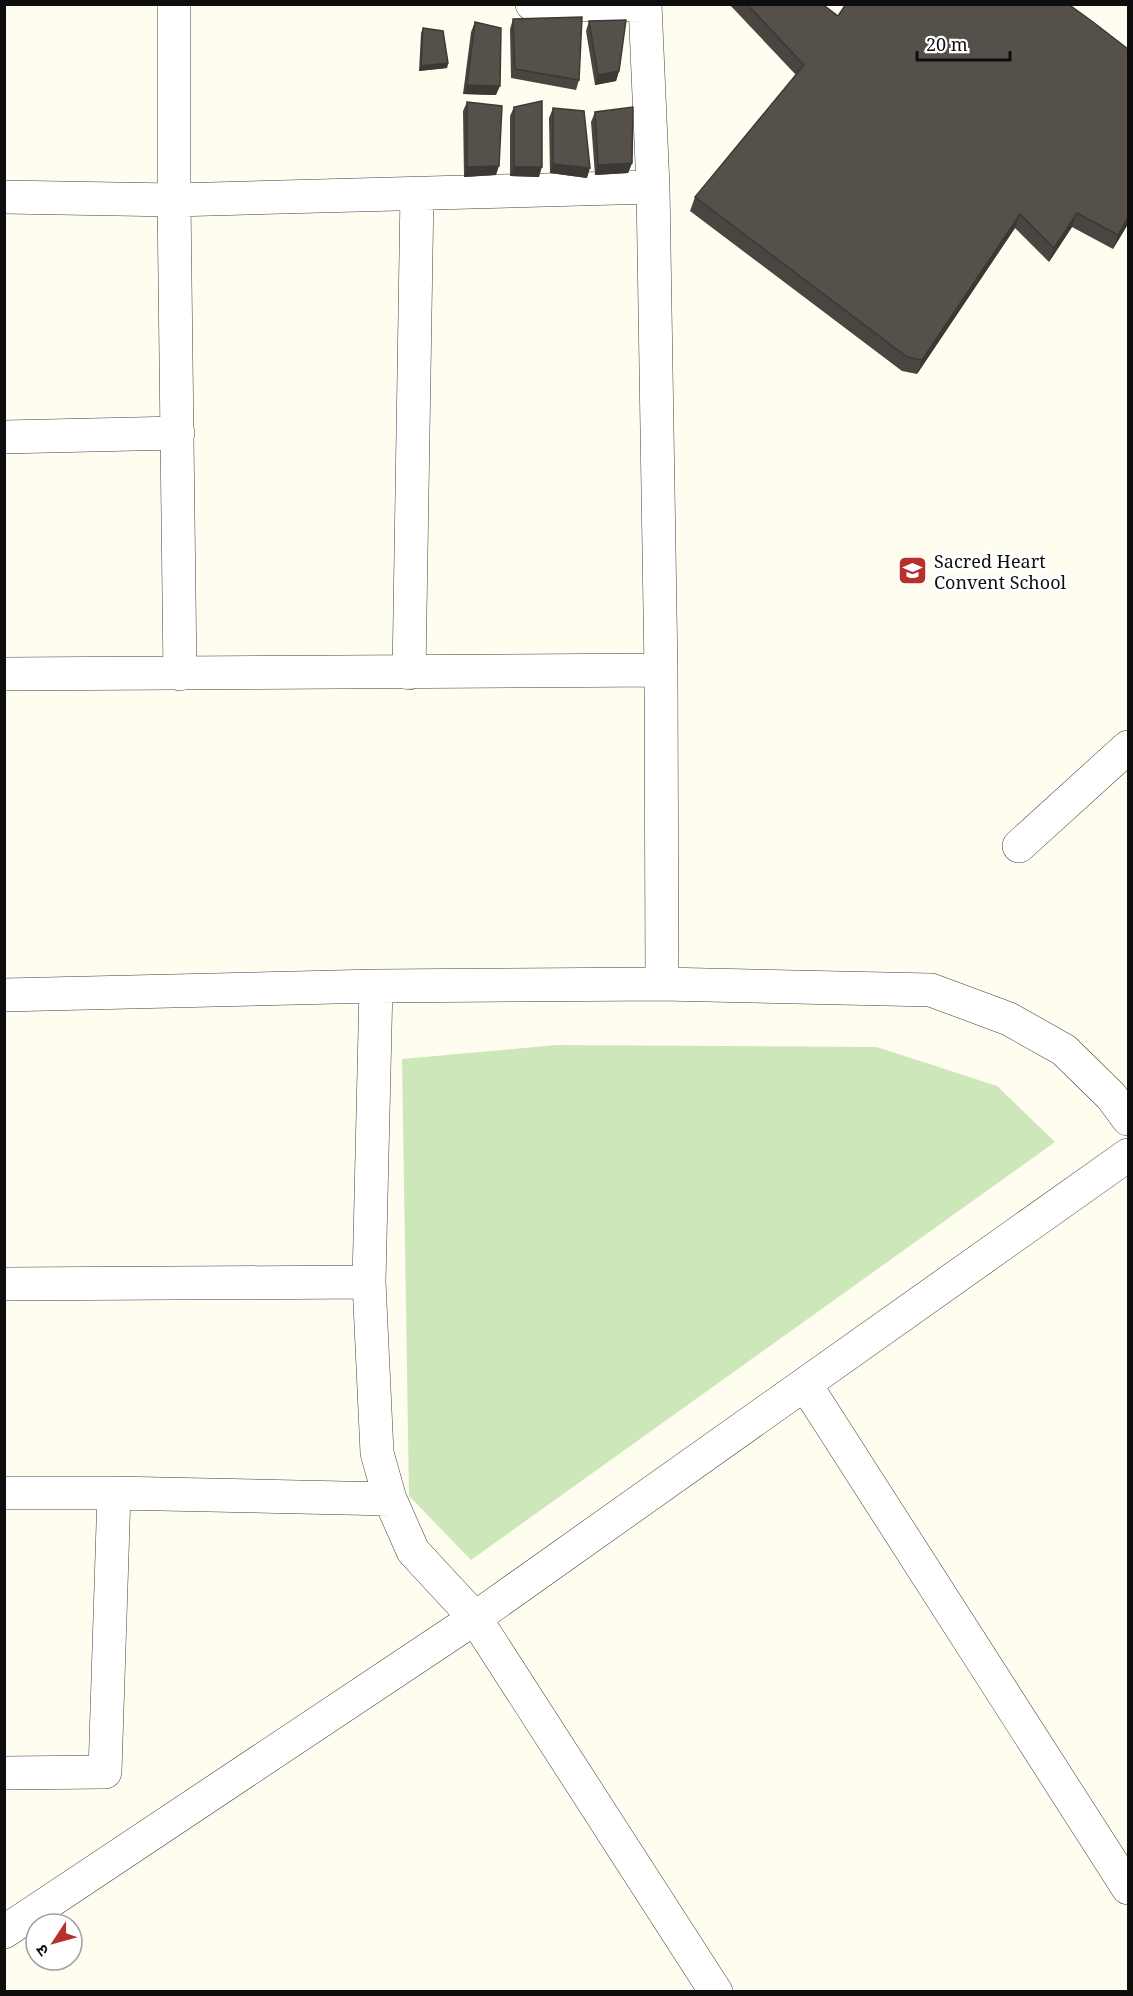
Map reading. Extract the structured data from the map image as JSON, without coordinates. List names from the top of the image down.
{
  "places": {
    "school or university": ["Sacred Heart Convent School"]
  },
  "scale_bar": "20 m",
  "north": "bottom left"
}
